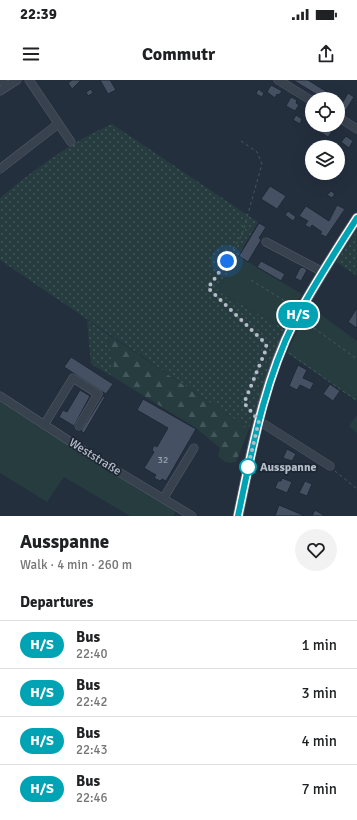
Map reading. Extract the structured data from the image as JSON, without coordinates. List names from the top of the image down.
{
  "streets": {
    "street": ["Weststraße"]
  },
  "places": ["Ausspanne"],
  "lines": ["bus line H/S"],
  "house_numbers": ["32"],
  "page": {
    "status": "22:39",
    "header": "Commutr",
    "on_map": "H/S",
    "heading": [
      ["Ausspanne", "Walk · 4 min · 260 m"],
      "Departures"
    ],
    "list": [
      {
        "mark": "H/S",
        "name": "Bus",
        "note": "22:40",
        "value": "1 min"
      },
      {
        "mark": "H/S",
        "name": "Bus",
        "note": "22:42",
        "value": "3 min"
      },
      {
        "mark": "H/S",
        "name": "Bus",
        "note": "22:43",
        "value": "4 min"
      },
      {
        "mark": "H/S",
        "name": "Bus",
        "note": "22:46",
        "value": "7 min"
      }
    ]
  }
}
